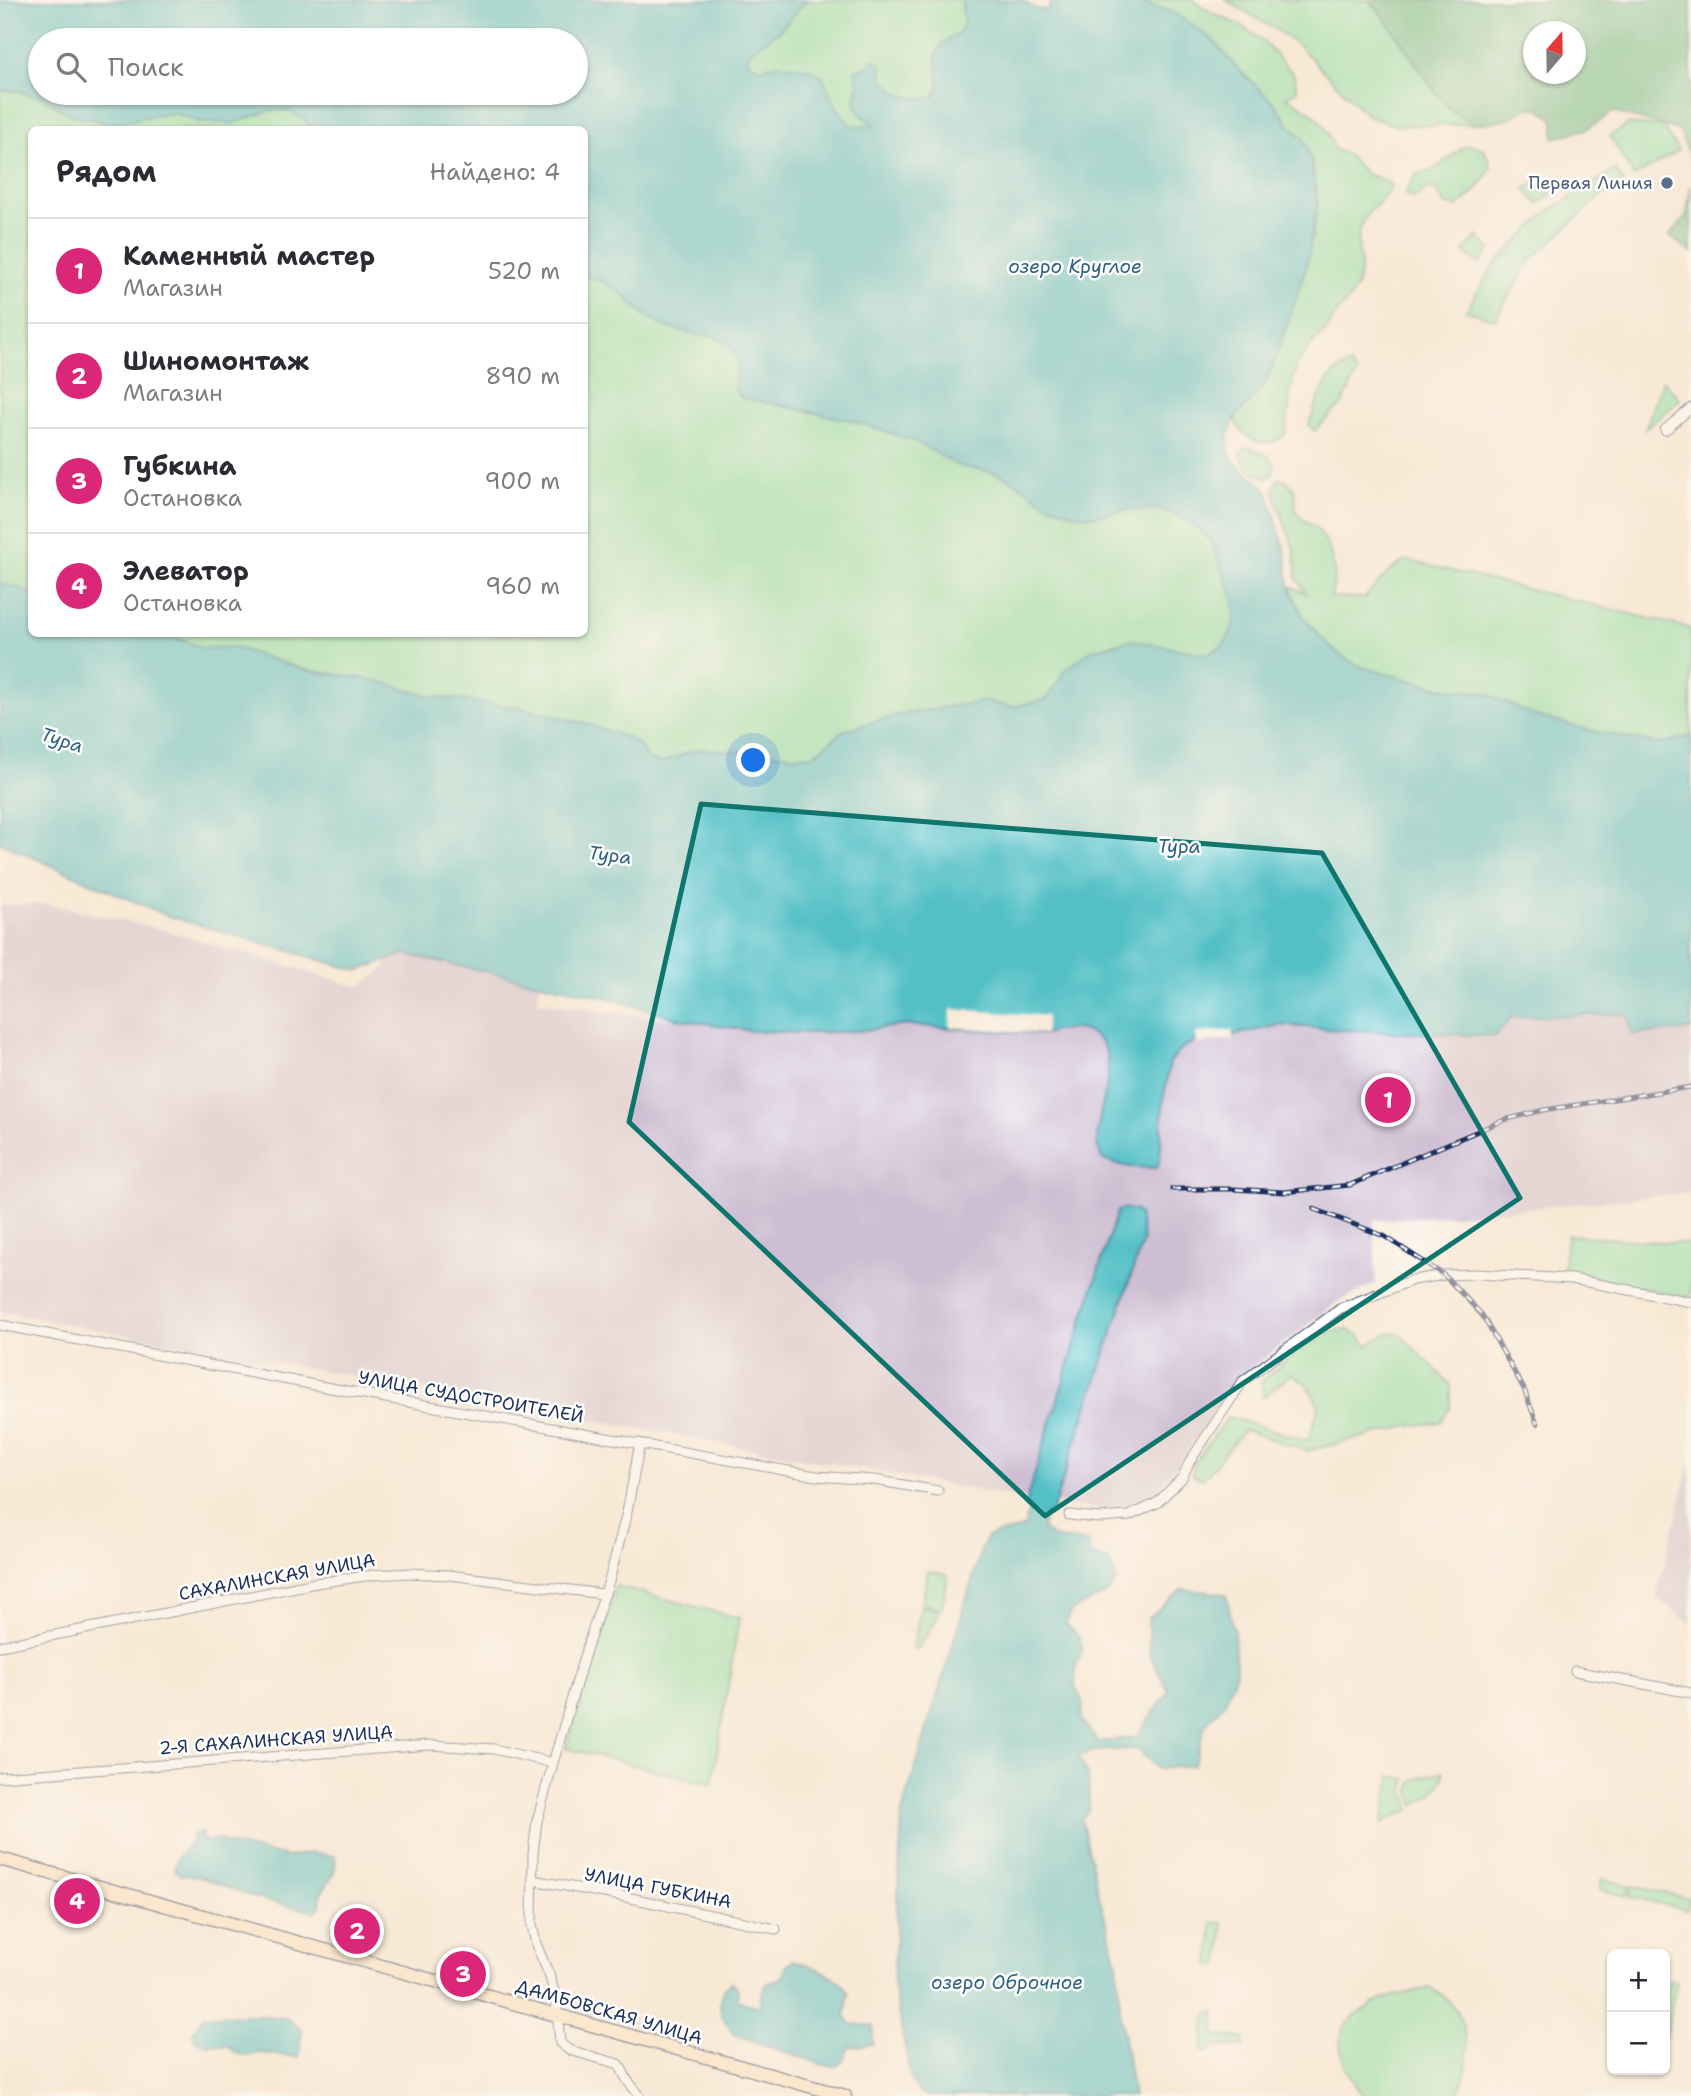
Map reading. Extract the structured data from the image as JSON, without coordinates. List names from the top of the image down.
{
  "streets": {
    "main road": ["ДАМБОВСКАЯ УЛИЦА"],
    "street": [
      "УЛИЦА СУДОСТРОИТЕЛЕЙ",
      "САХАЛИНСКАЯ УЛИЦА",
      "2-Я САХАЛИНСКАЯ УЛИЦА",
      "УЛИЦА ГУБКИНА"
    ]
  },
  "water": ["озеро Круглое", "Тура", "озеро Оброчное"],
  "places": ["Первая Линия"],
  "north": "top",
  "page": {
    "search": "Поиск",
    "heading": ["Рядом", "Найдено: 4"],
    "list": [
      {
        "mark": "1",
        "name": "Каменный мастер",
        "note": "Магазин",
        "value": "520 m"
      },
      {
        "mark": "2",
        "name": "Шиномонтаж",
        "note": "Магазин",
        "value": "890 m"
      },
      {
        "mark": "3",
        "name": "Губкина",
        "note": "Остановка",
        "value": "900 m"
      },
      {
        "mark": "4",
        "name": "Элеватор",
        "note": "Остановка",
        "value": "960 m"
      }
    ],
    "pins": [
      "1",
      "4",
      "2",
      "3"
    ],
    "map_buttons": ["+", "−"]
  }
}
